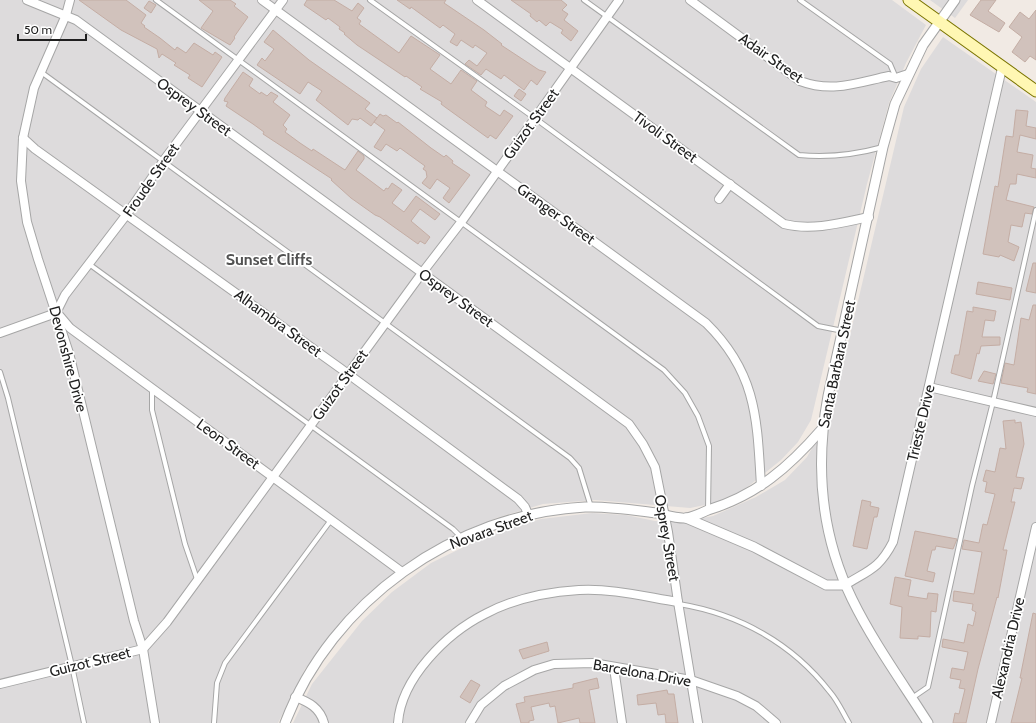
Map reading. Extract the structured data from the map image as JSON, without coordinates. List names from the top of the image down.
{
  "streets": {
    "street": [
      "Adair Street",
      "Osprey Street",
      "Guizot Street",
      "Tivoli Street",
      "Froude Street",
      "Granger Street",
      "Alhambra Street",
      "Devonshire Drive",
      "Santa Barbara Street",
      "Trieste Drive",
      "Leon Street",
      "Novara Street",
      "Alexandria Drive",
      "Barcelona Drive"
    ]
  },
  "crossings": [
    ["Adair Street", "Santa Barbara Street"],
    ["Osprey Street", "Guizot Street"],
    ["Osprey Street", "Froude Street"],
    ["Osprey Street", "Devonshire Drive"],
    ["Osprey Street", "Novara Street"],
    ["Osprey Street", "Barcelona Drive"],
    ["Guizot Street", "Tivoli Street"],
    ["Guizot Street", "Granger Street"],
    ["Guizot Street", "Alhambra Street"],
    ["Guizot Street", "Devonshire Drive"],
    ["Guizot Street", "Leon Street"],
    ["Tivoli Street", "Santa Barbara Street"],
    ["Froude Street", "Granger Street"],
    ["Froude Street", "Alhambra Street"],
    ["Froude Street", "Devonshire Drive"],
    ["Froude Street", "Leon Street"],
    ["Granger Street", "Novara Street"],
    ["Alhambra Street", "Devonshire Drive"],
    ["Alhambra Street", "Novara Street"],
    ["Devonshire Drive", "Leon Street"],
    ["Santa Barbara Street", "Trieste Drive"],
    ["Santa Barbara Street", "Novara Street"],
    ["Leon Street", "Novara Street"]
  ],
  "districts": ["Sunset Cliffs"],
  "scale_bar": "50 m"
}
